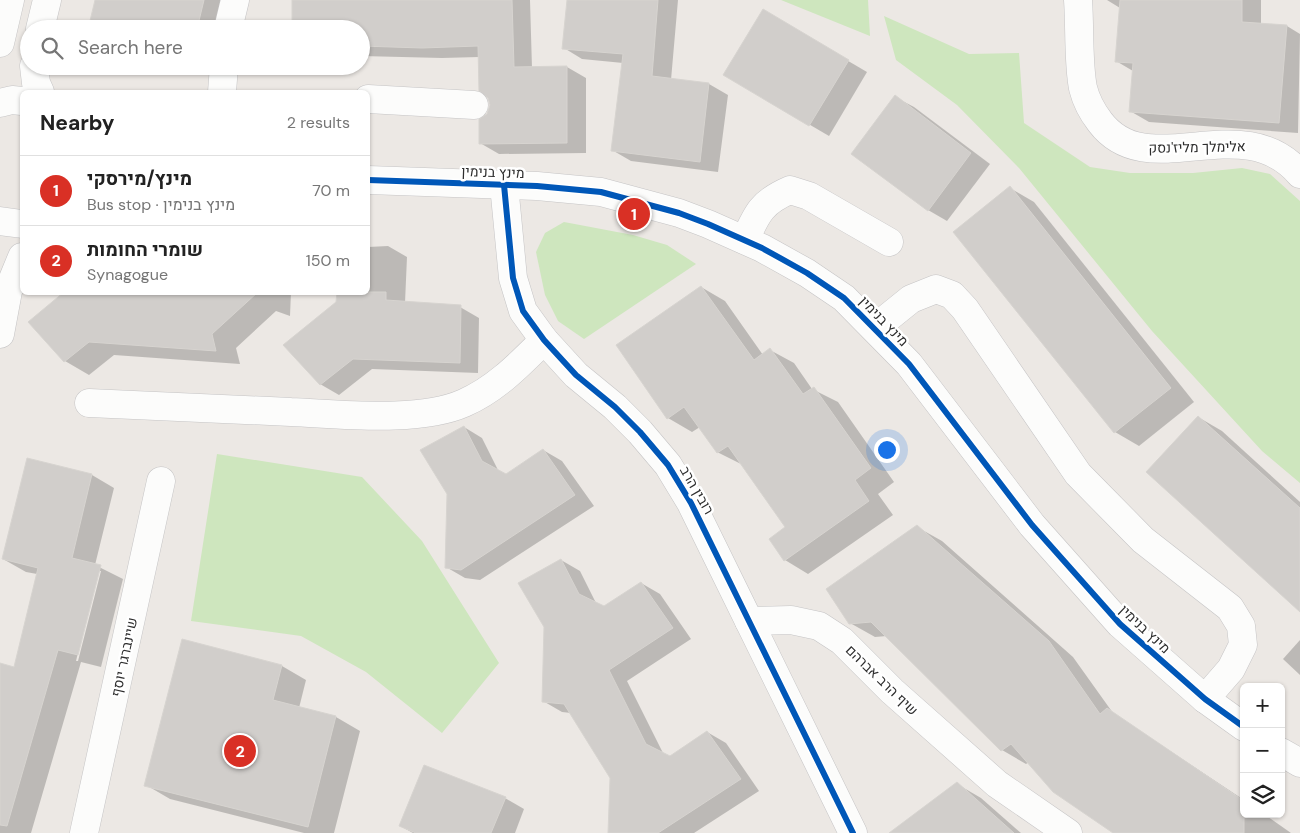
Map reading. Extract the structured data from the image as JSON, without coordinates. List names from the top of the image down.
{
  "streets": {
    "street": [
      "אלימלך מליז'נסק",
      "מינץ בנימין",
      "רובין הרב",
      "שיינברגר יוסף",
      "שיף הרב אברהם"
    ]
  },
  "crossings": [
    ["מינץ בנימין", "רובין הרב"],
    ["רובין הרב", "שיף הרב אברהם"]
  ],
  "page": {
    "search": "Search here",
    "heading": ["Nearby", "2 results"],
    "list": [
      {
        "mark": "1",
        "name": "מינץ/מירסקי",
        "note": "Bus stop · מינץ בנימין",
        "value": "70 m"
      },
      {
        "mark": "2",
        "name": "שומרי החומות",
        "note": "Synagogue",
        "value": "150 m"
      }
    ],
    "pins": ["1", "2"],
    "map_buttons": ["+", "−"]
  }
}
